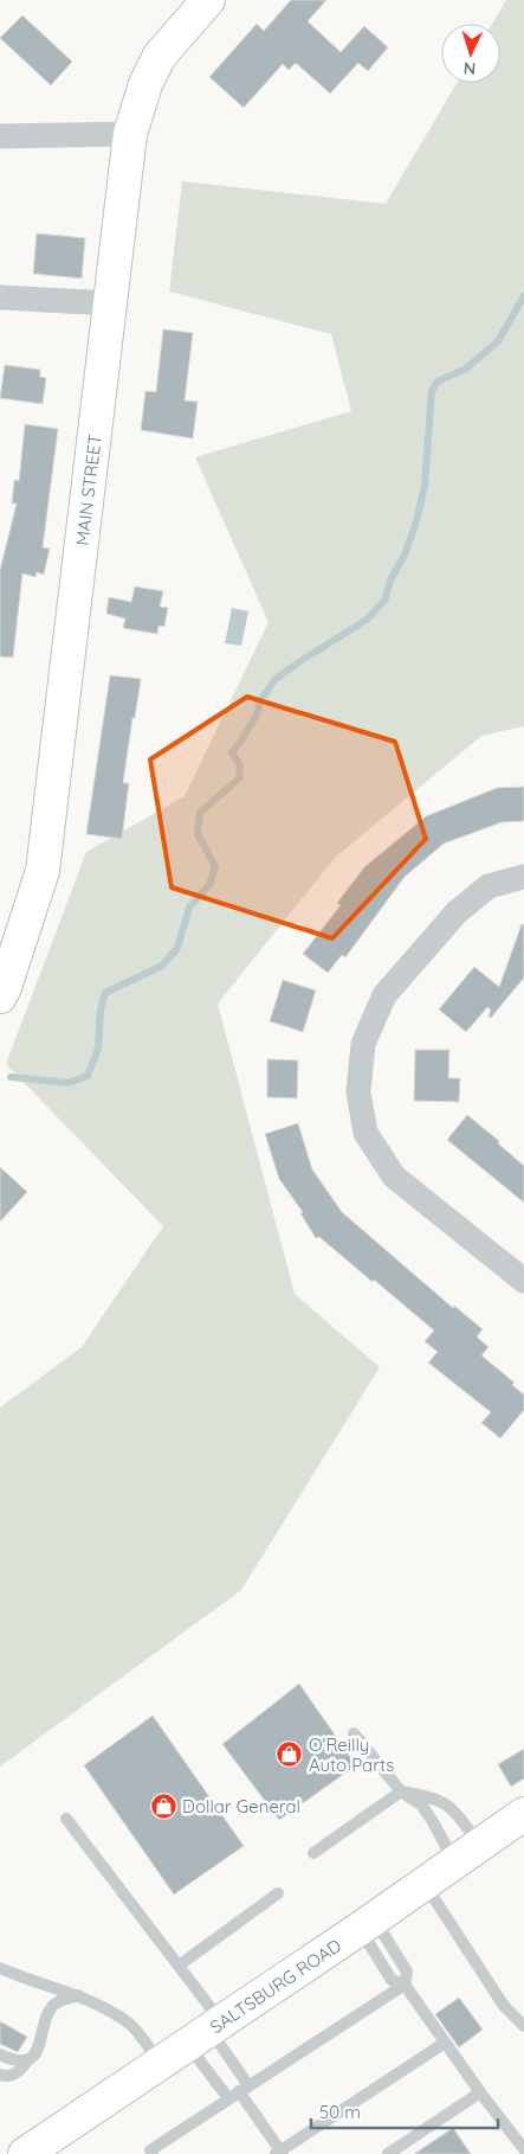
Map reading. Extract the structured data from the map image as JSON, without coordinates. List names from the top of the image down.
{
  "streets": {
    "street": ["MAIN STREET", "SALTSBURG ROAD"]
  },
  "places": {
    "shop": ["O'Reilly Auto Parts", "Dollar General"]
  },
  "scale_bar": "50 m",
  "north": "bottom"
}
